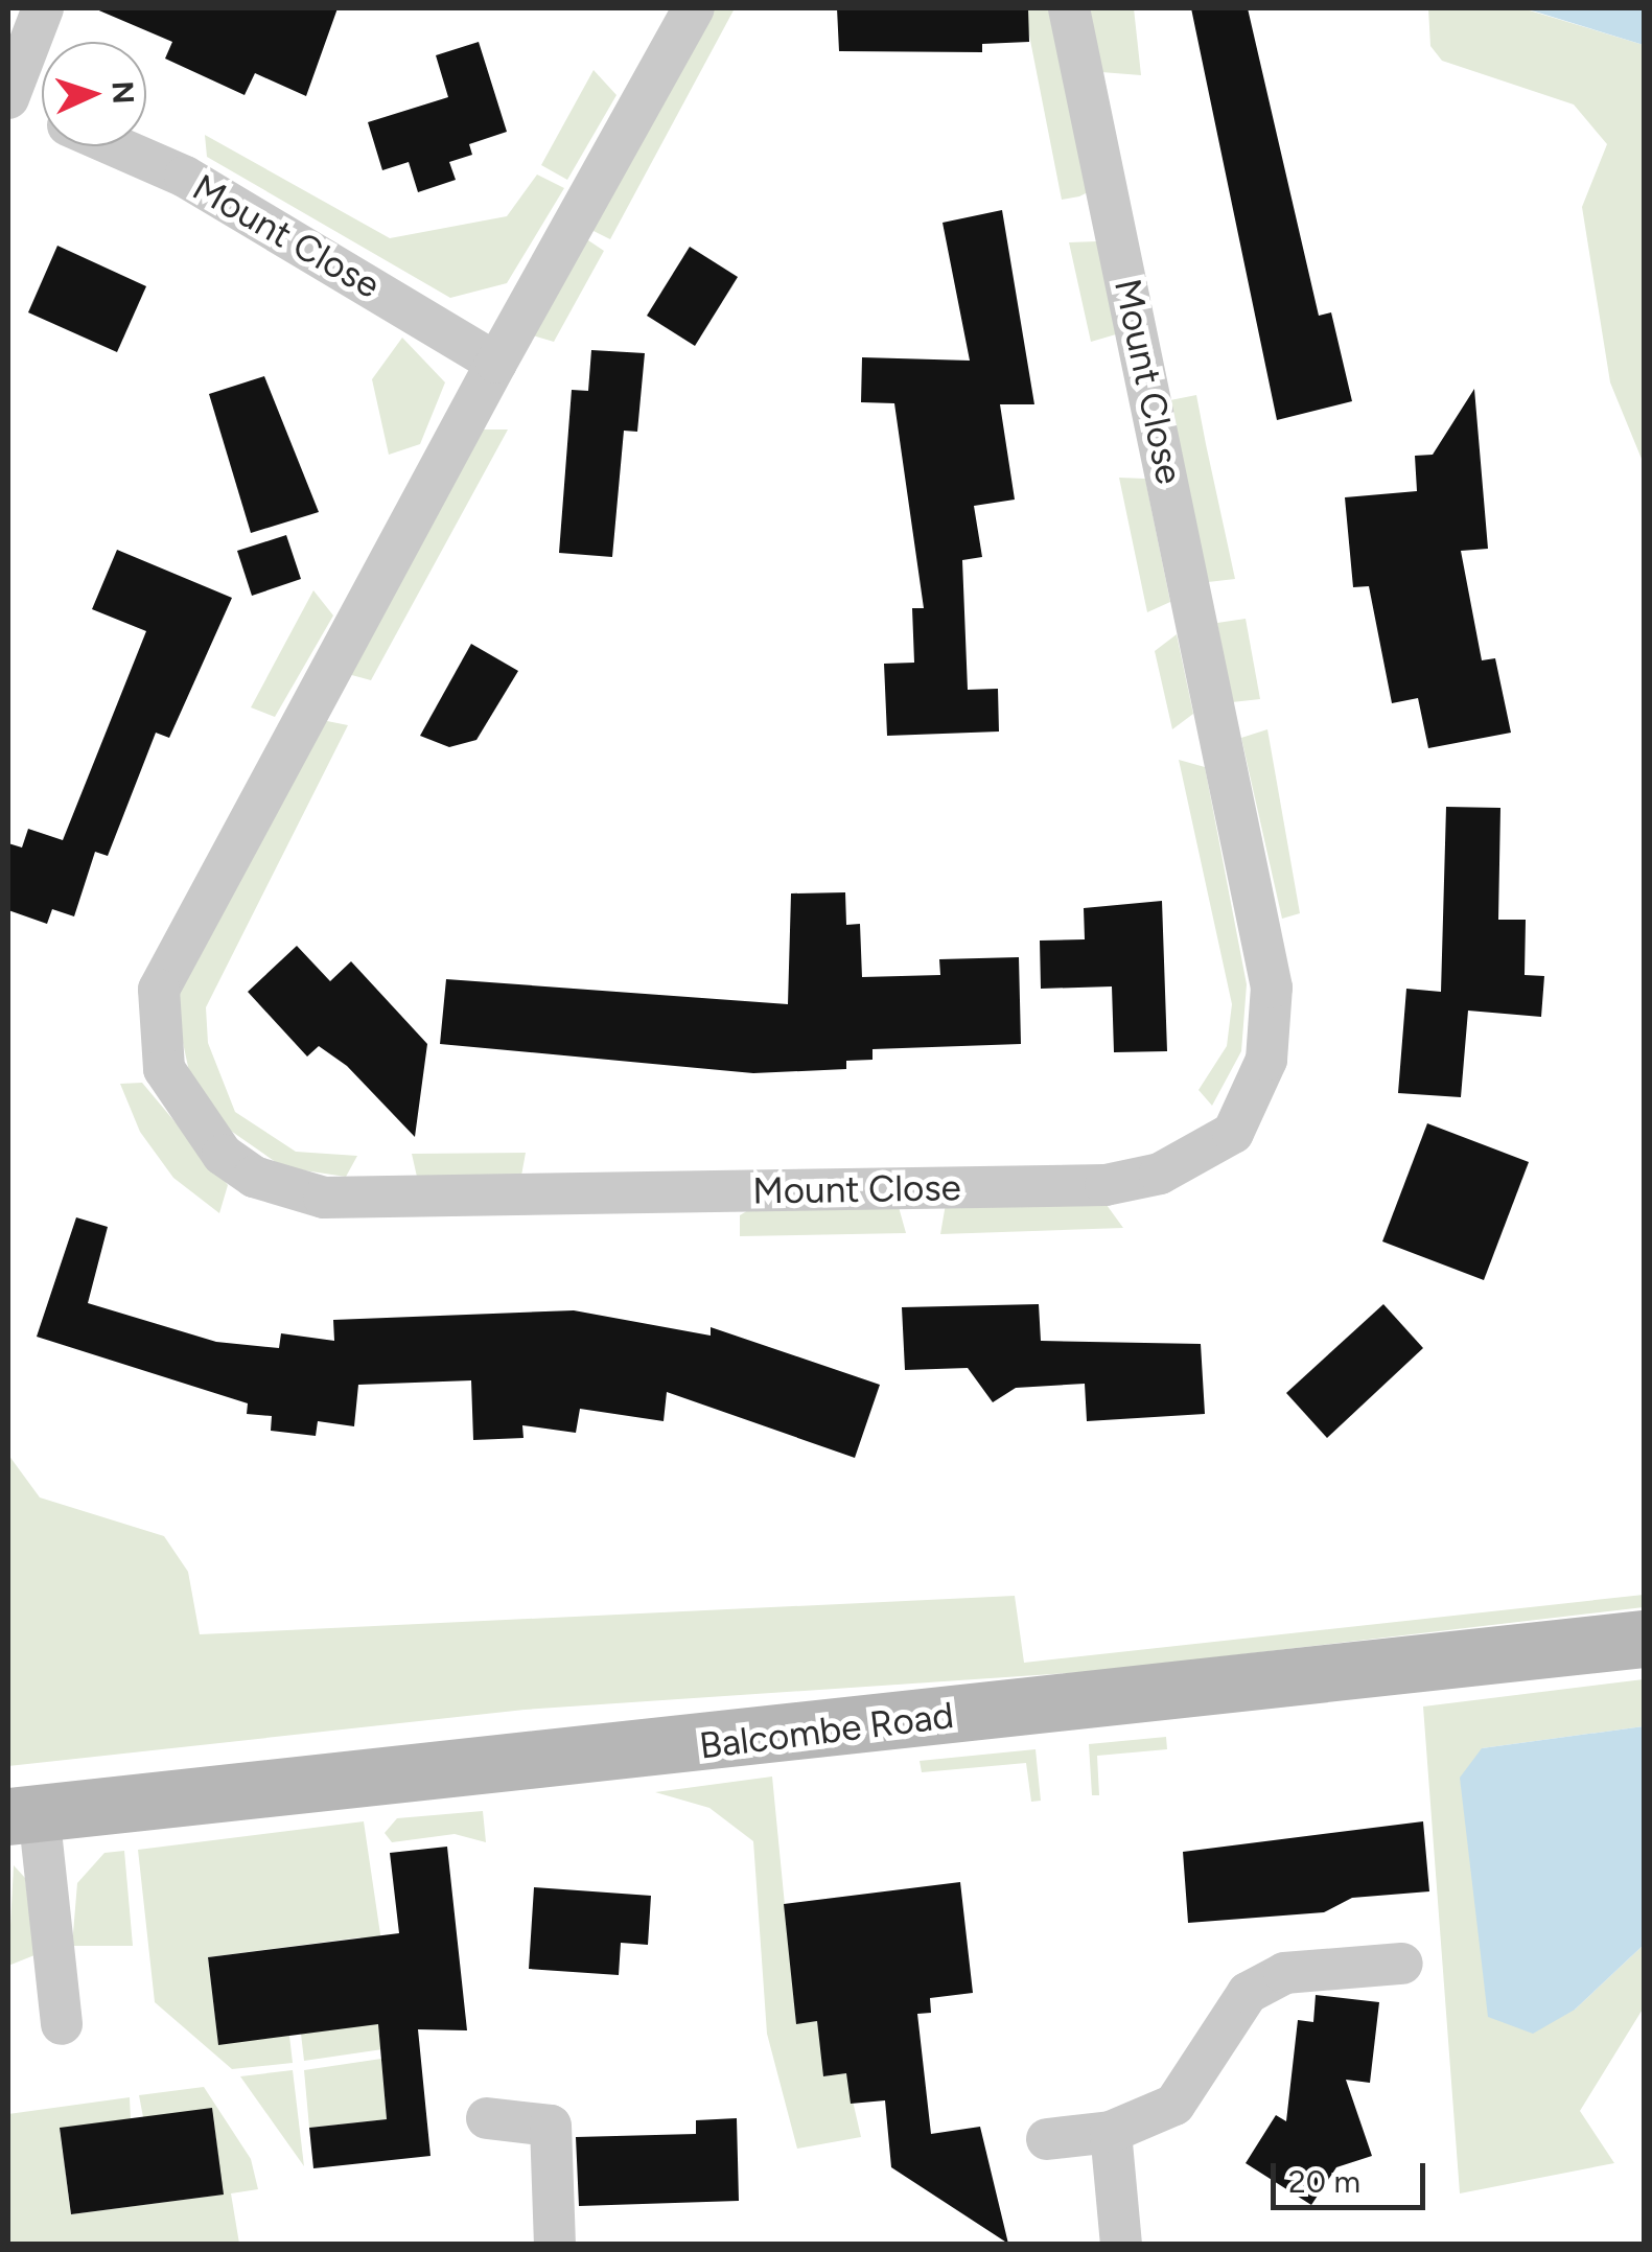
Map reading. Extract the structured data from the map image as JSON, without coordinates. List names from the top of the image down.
{
  "streets": {
    "main road": ["Balcombe Road"],
    "street": ["Mount Close"]
  },
  "scale_bar": "20 m",
  "north": "right"
}
